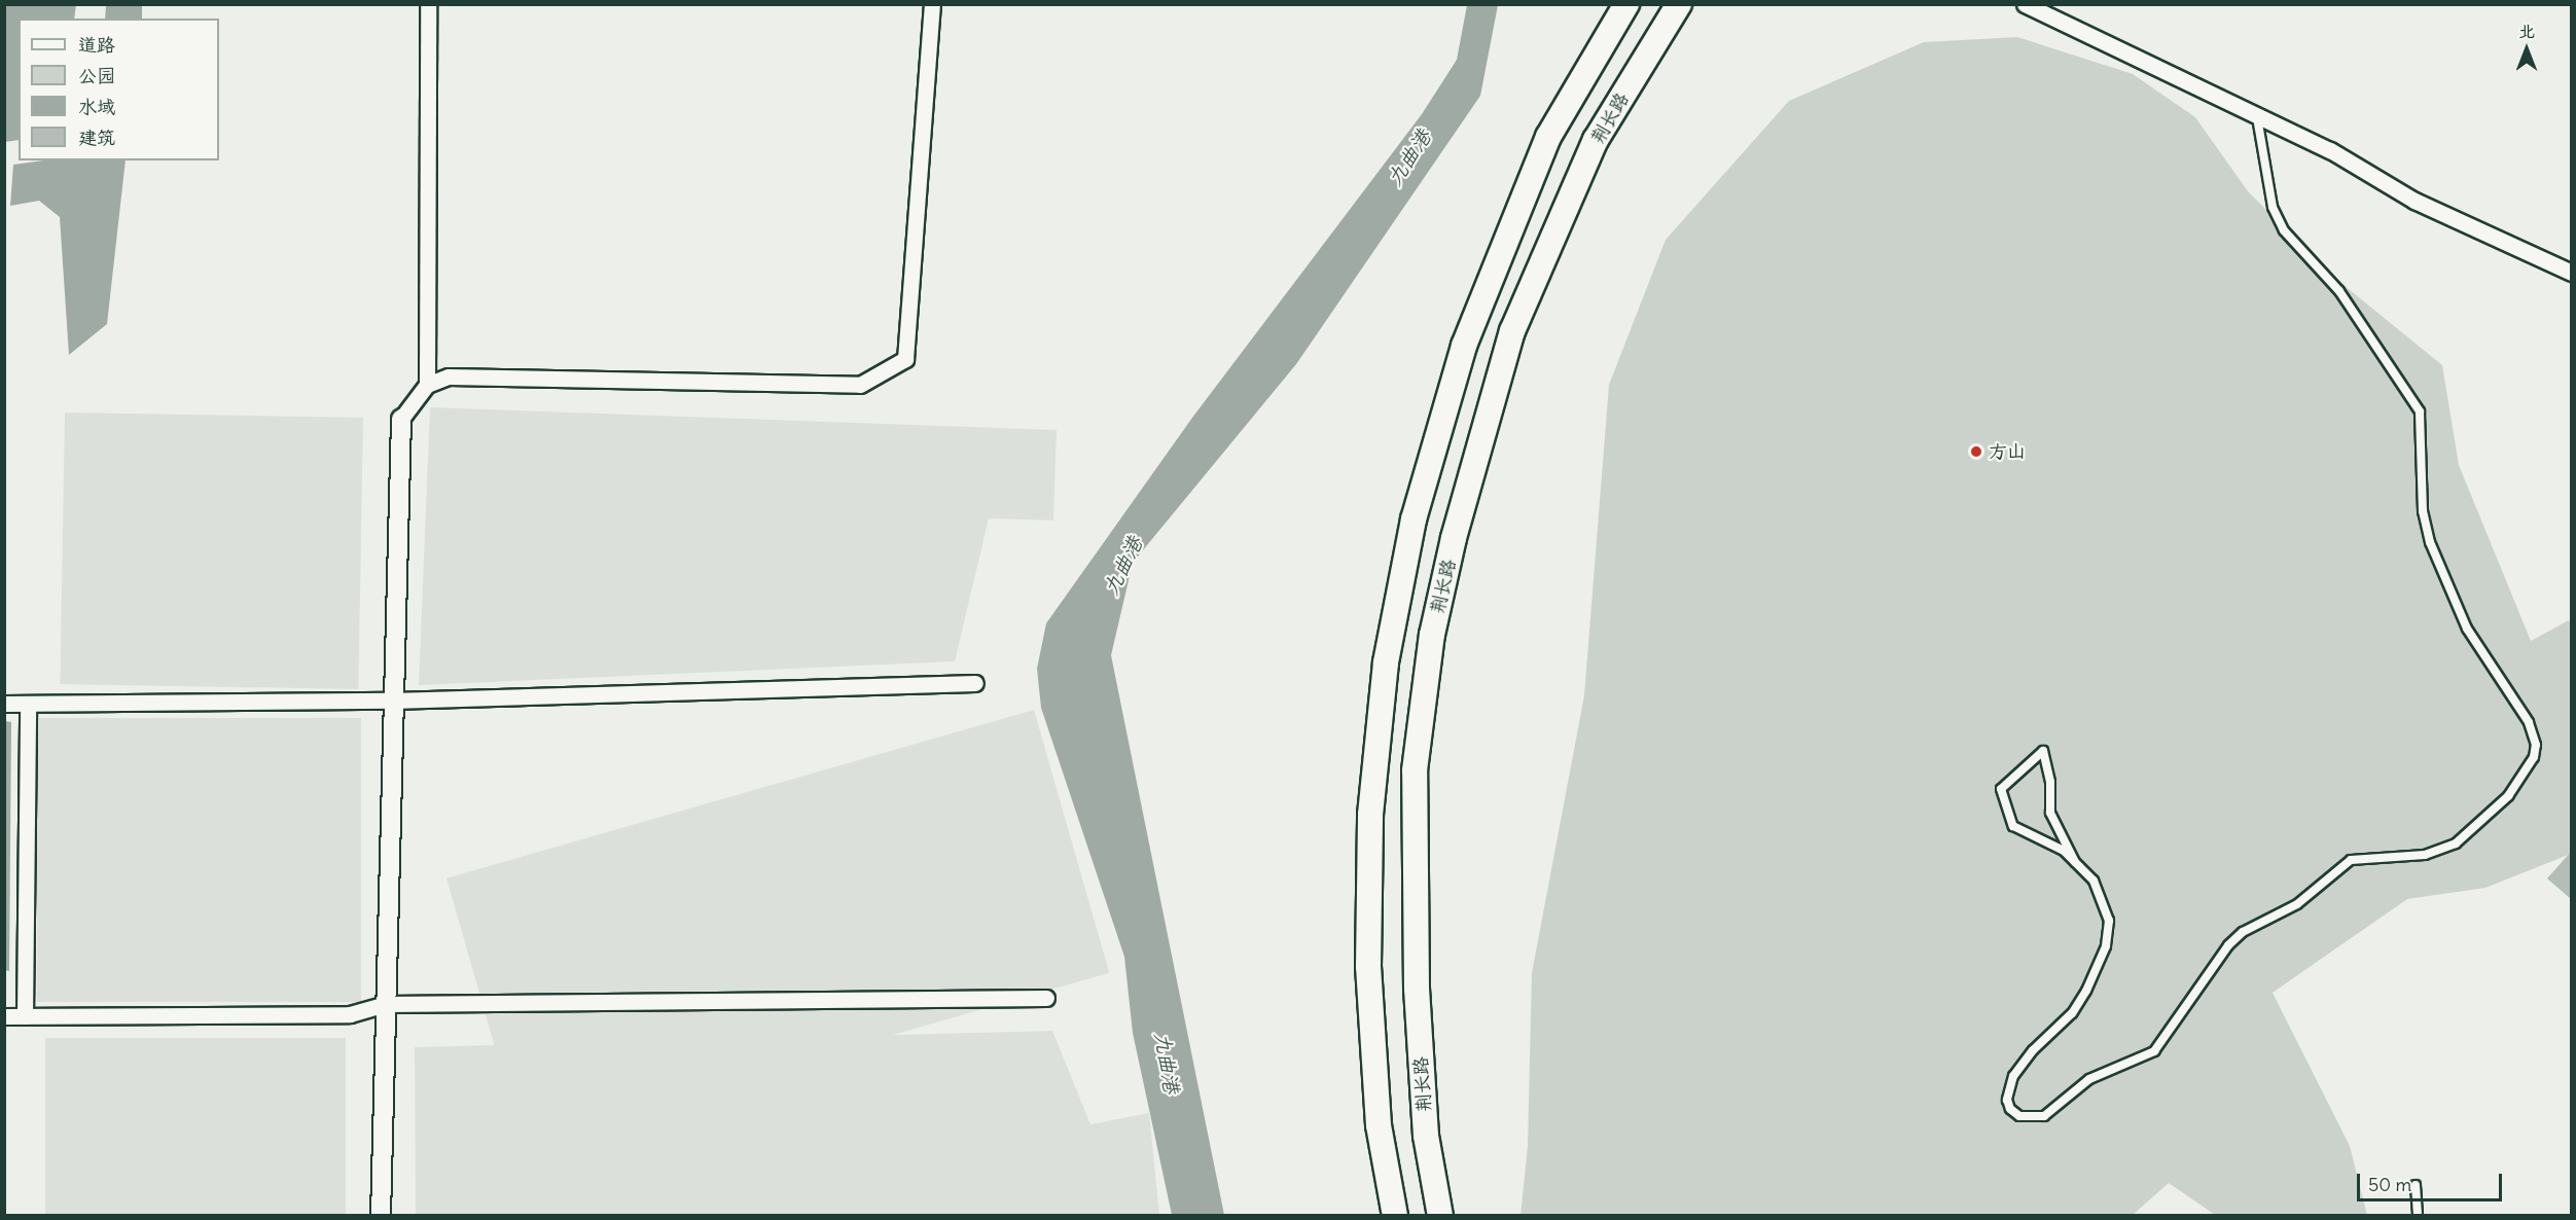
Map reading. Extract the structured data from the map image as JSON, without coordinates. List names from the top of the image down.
{
  "streets": {
    "main road": ["荆长路"]
  },
  "water": ["九曲港"],
  "places": ["方山"],
  "legend": [
    "道路",
    "公园",
    "水域",
    "建筑"
  ],
  "scale_bar": "50 m",
  "north": "top"
}
